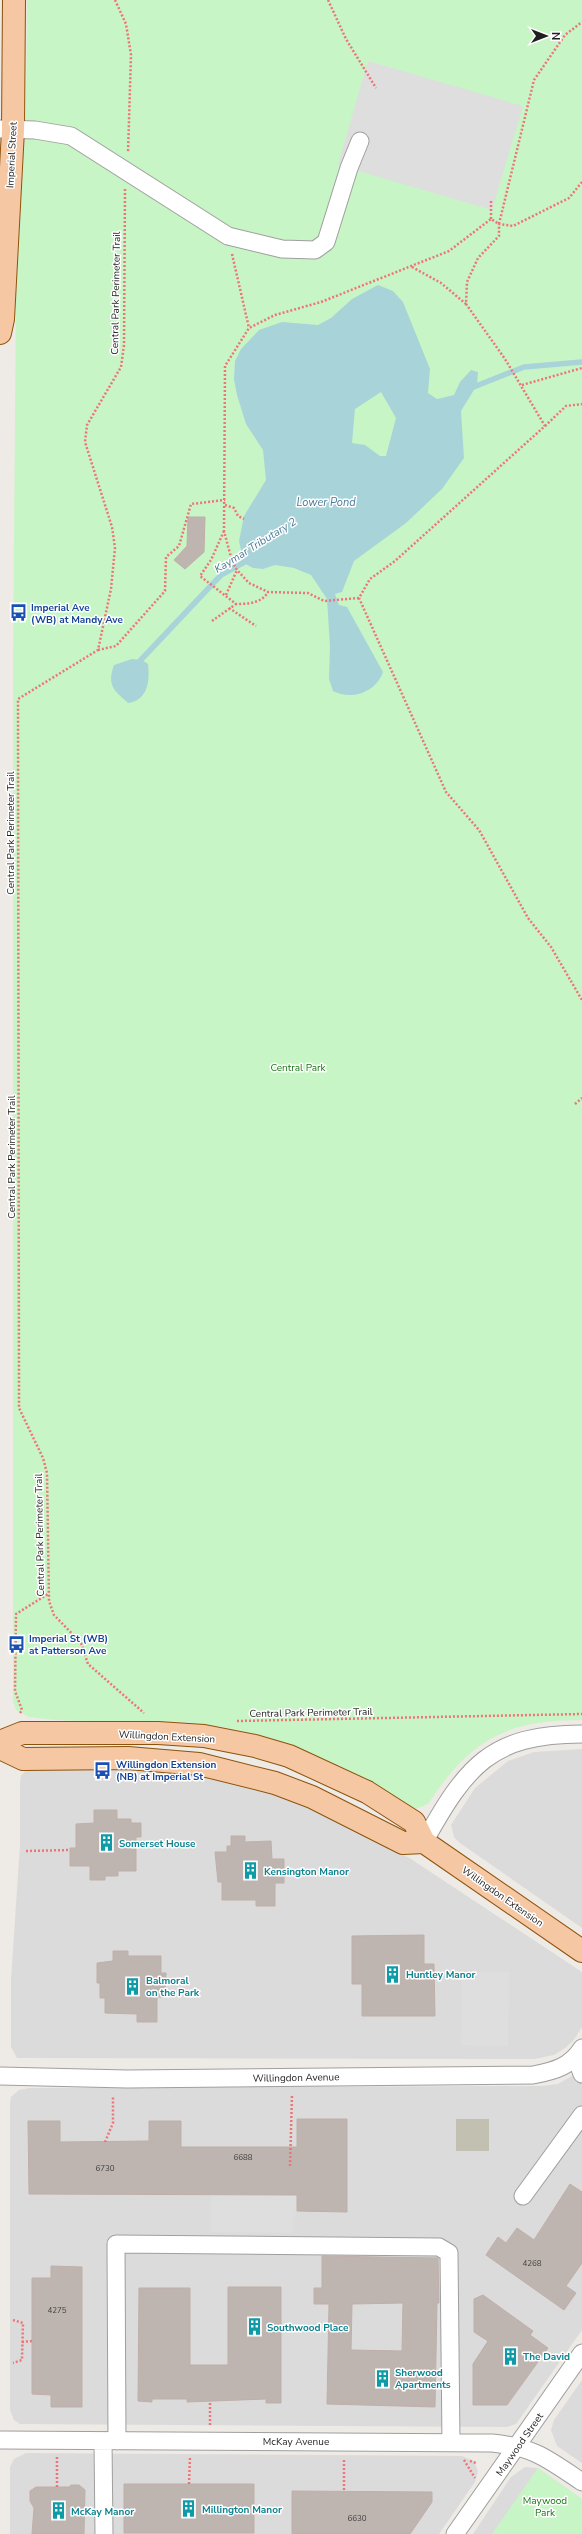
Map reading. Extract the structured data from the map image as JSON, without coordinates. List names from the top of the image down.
{
  "streets": {
    "main road": ["Imperial Street", "Willingdon Extension"],
    "street": ["Willingdon Avenue", "McKay Avenue", "Maywood Street"],
    "path": ["Central Park Perimeter Trail"]
  },
  "crossings": [
    ["McKay Avenue", "Maywood Street"]
  ],
  "water": ["Lower Pond", "Kaymar Tributary 2"],
  "parks": ["Central Park", "Maywood Park"],
  "places": {
    "bus stop": ["Imperial Ave (WB) at Mandy Ave", "Imperial St (WB) at Patterson Ave", "Willingdon Extension (NB) at Imperial St"],
    "building": [
      "Somerset House",
      "Kensington Manor",
      "Huntley Manor",
      "Balmoral on the Park",
      "Southwood Place",
      "The David",
      "Sherwood Apartments",
      "Millington Manor",
      "McKay Manor"
    ]
  },
  "house_numbers": [
    "6688",
    "6730",
    "4268",
    "4275",
    "6630"
  ],
  "north": "right"
}
